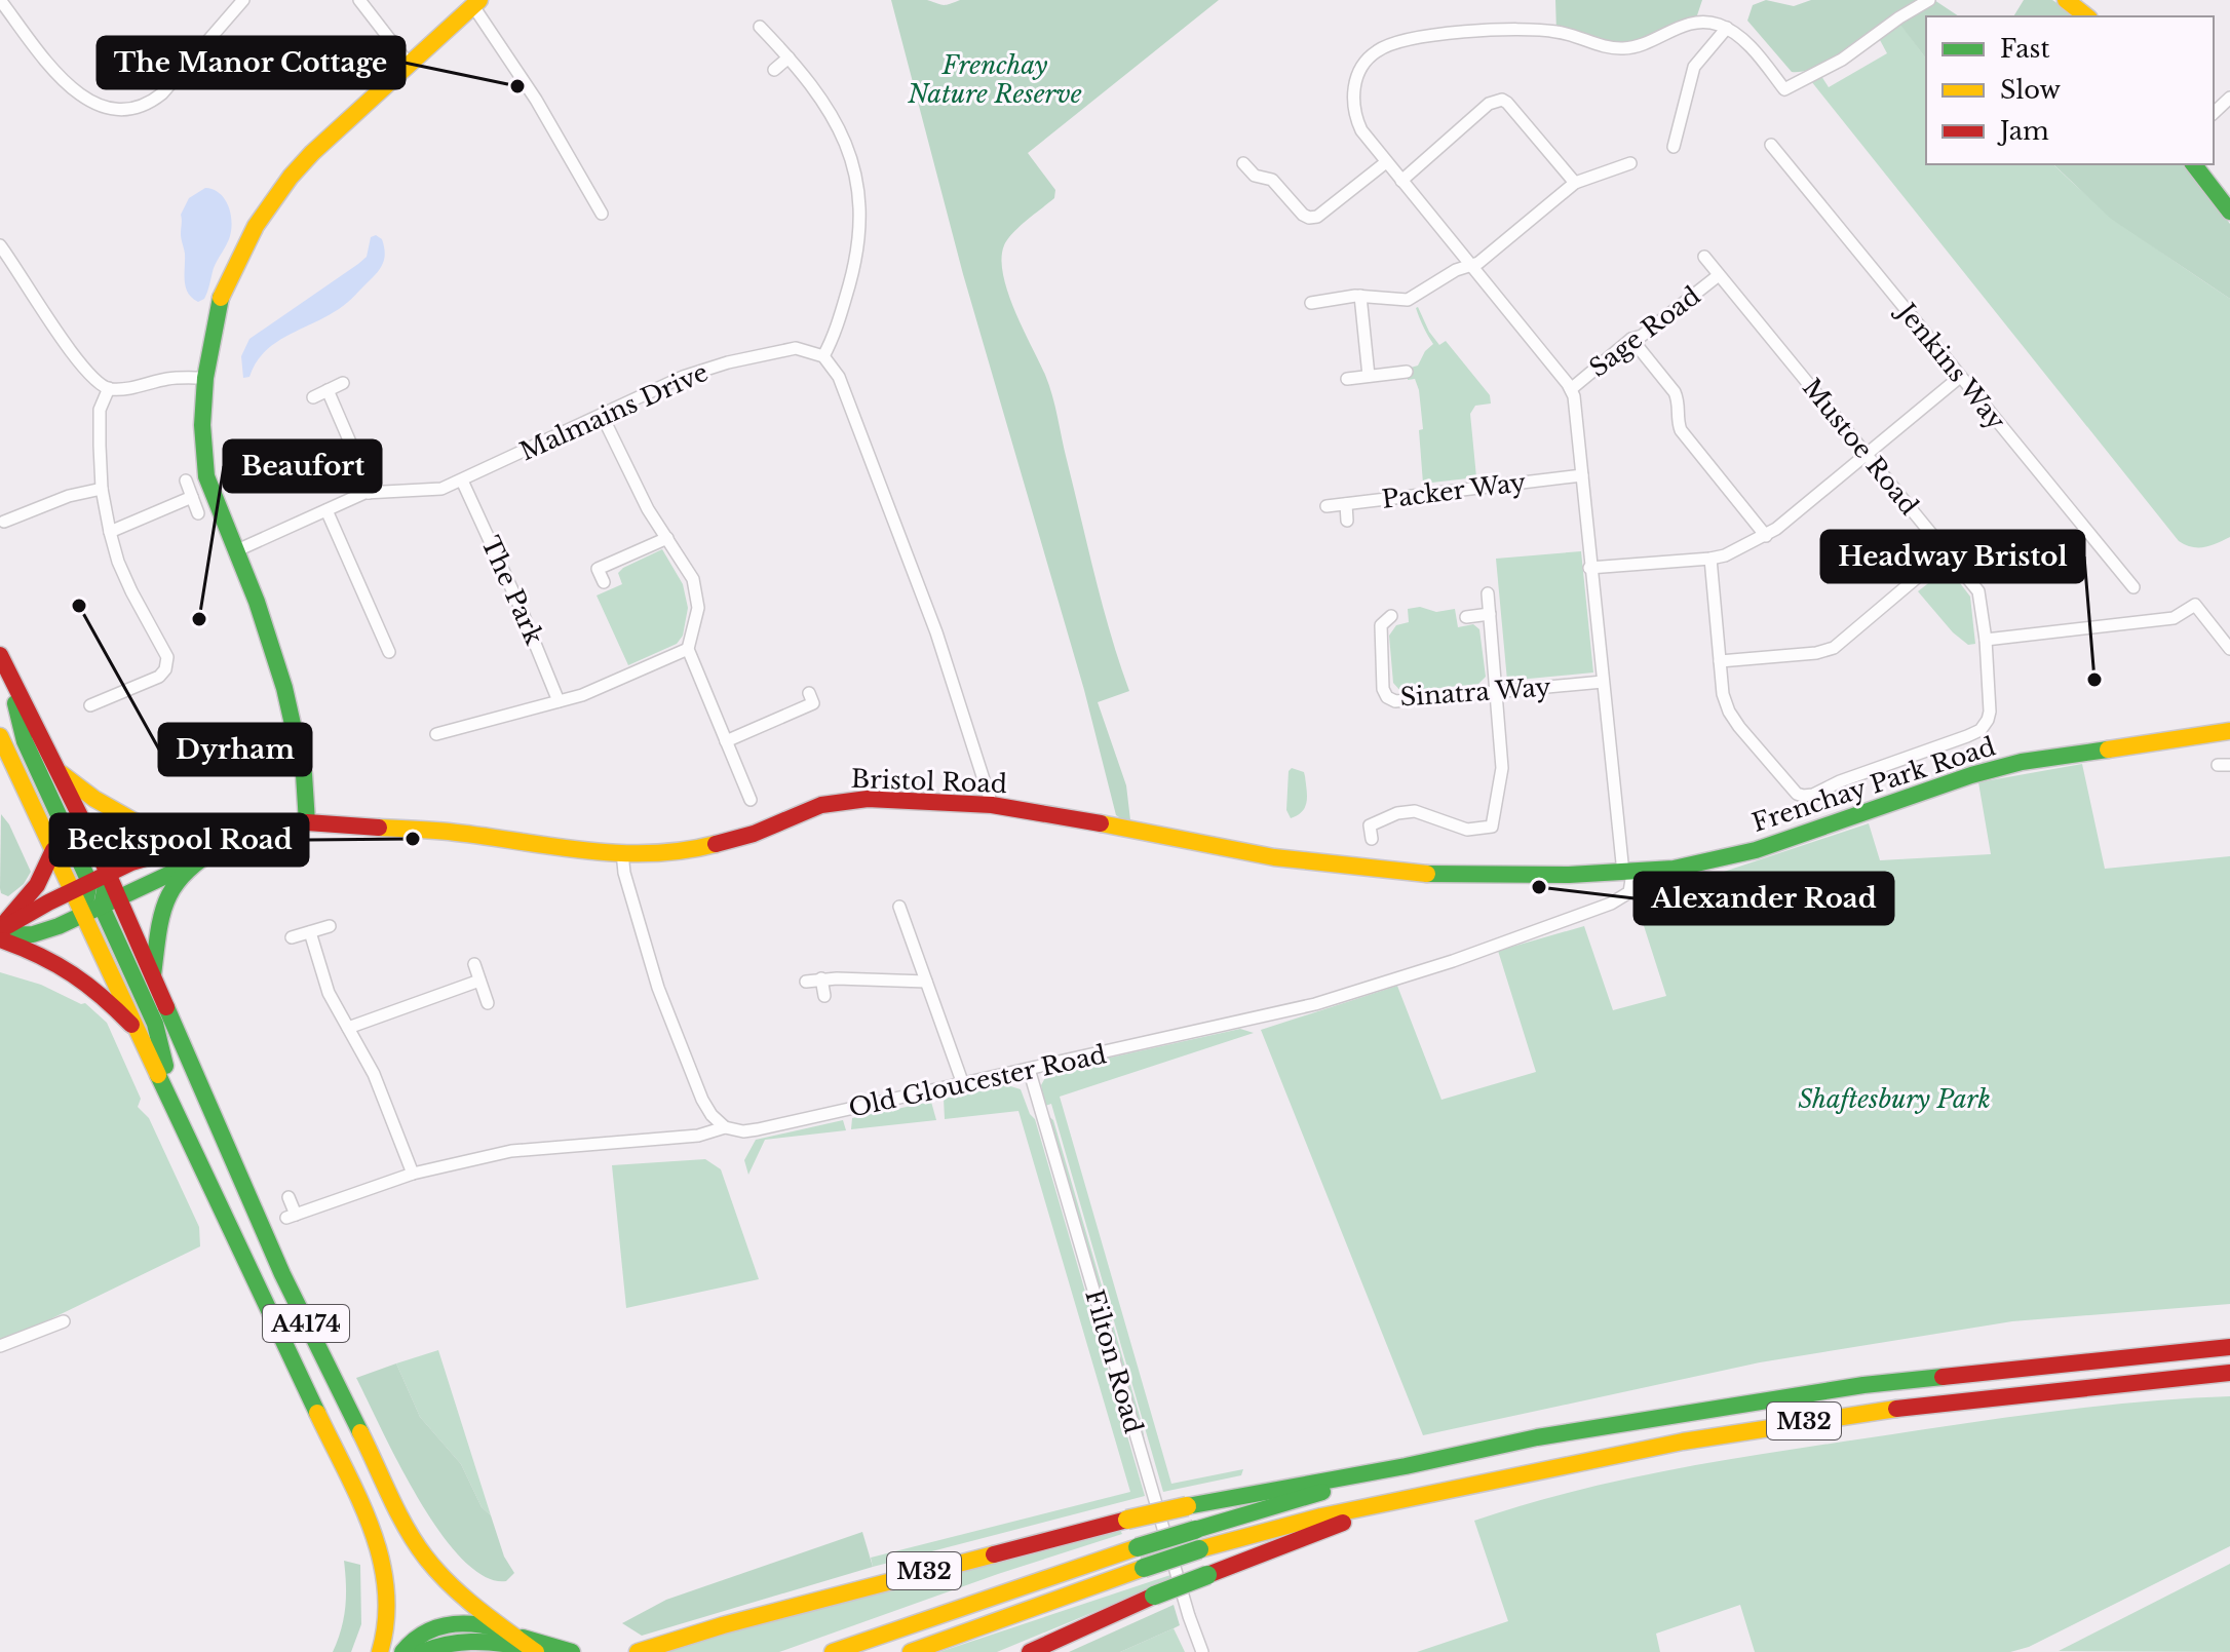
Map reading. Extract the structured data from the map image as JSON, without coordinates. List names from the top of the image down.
{
  "streets": {
    "main road": [
      "Bristol Road",
      "Frenchay Park Road",
      "A4174",
      "M32"
    ],
    "street": [
      "Sage Road",
      "Jenkins Way",
      "Malmains Drive",
      "Mustoe Road",
      "Packer Way",
      "The Park",
      "Sinatra Way",
      "Old Gloucester Road",
      "Filton Road"
    ]
  },
  "crossings": [
    ["Sage Road", "Mustoe Road"],
    ["Malmains Drive", "The Park"],
    ["Bristol Road", "Frenchay Park Road"],
    ["Bristol Road", "Old Gloucester Road"],
    ["Bristol Road", "A4174"],
    ["Frenchay Park Road", "Old Gloucester Road"],
    ["Old Gloucester Road", "Filton Road"]
  ],
  "parks": ["Frenchay Nature Reserve", "Shaftesbury Park"],
  "places": [
    "The Manor Cottage",
    "Dyrham",
    "Beaufort",
    "Headway Bristol",
    "Beckspool Road",
    "Alexander Road"
  ],
  "legend": ["Fast", "Slow", "Jam"]
}
